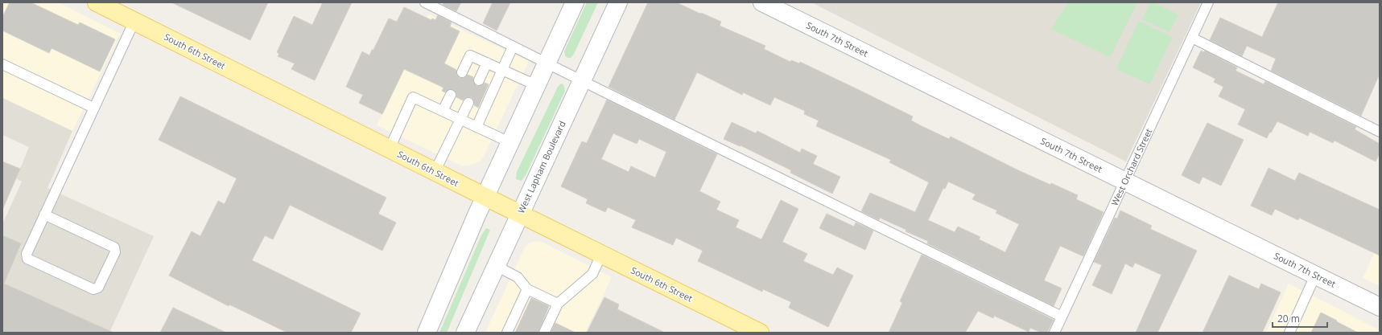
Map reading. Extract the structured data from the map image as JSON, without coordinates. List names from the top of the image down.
{
  "streets": {
    "main road": ["South 6th Street"],
    "street": ["South 7th Street", "West Lapham Boulevard"],
    "lane": ["West Orchard Street"]
  },
  "crossings": [
    ["South 7th Street", "West Orchard Street"],
    ["South 6th Street", "West Lapham Boulevard"]
  ],
  "scale_bar": "20 m"
}
